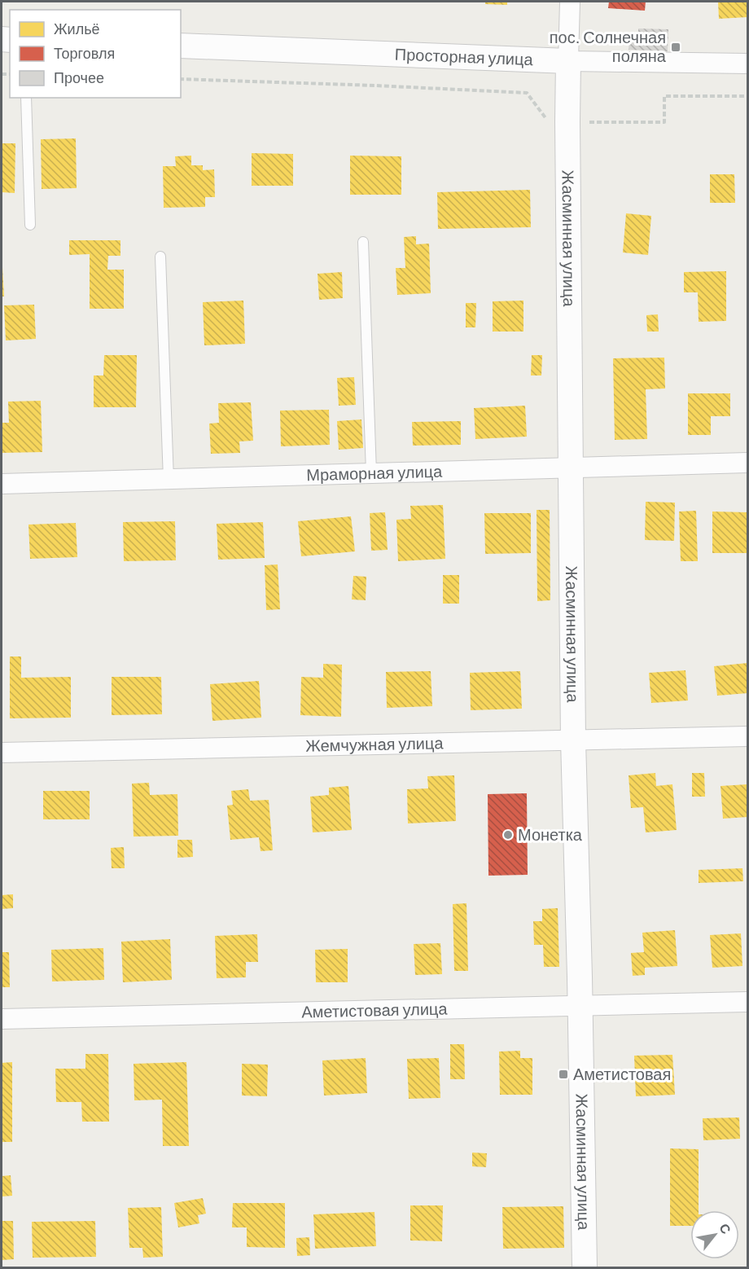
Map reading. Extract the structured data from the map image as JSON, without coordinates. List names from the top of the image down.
{
  "streets": {
    "street": [
      "Просторная улица",
      "Жасминная улица",
      "Мраморная улица",
      "Жемчужная улица",
      "Аметистовая улица"
    ]
  },
  "crossings": [
    ["Просторная улица", "Жасминная улица"],
    ["Жасминная улица", "Мраморная улица"],
    ["Жасминная улица", "Жемчужная улица"],
    ["Жасминная улица", "Аметистовая улица"]
  ],
  "places": {
    "transit": ["пос. Солнечная поляна", "Аметистовая"],
    "other": ["Монетка"]
  },
  "legend": ["Жильё", "Торговля", "Прочее"],
  "north": "top right"
}
